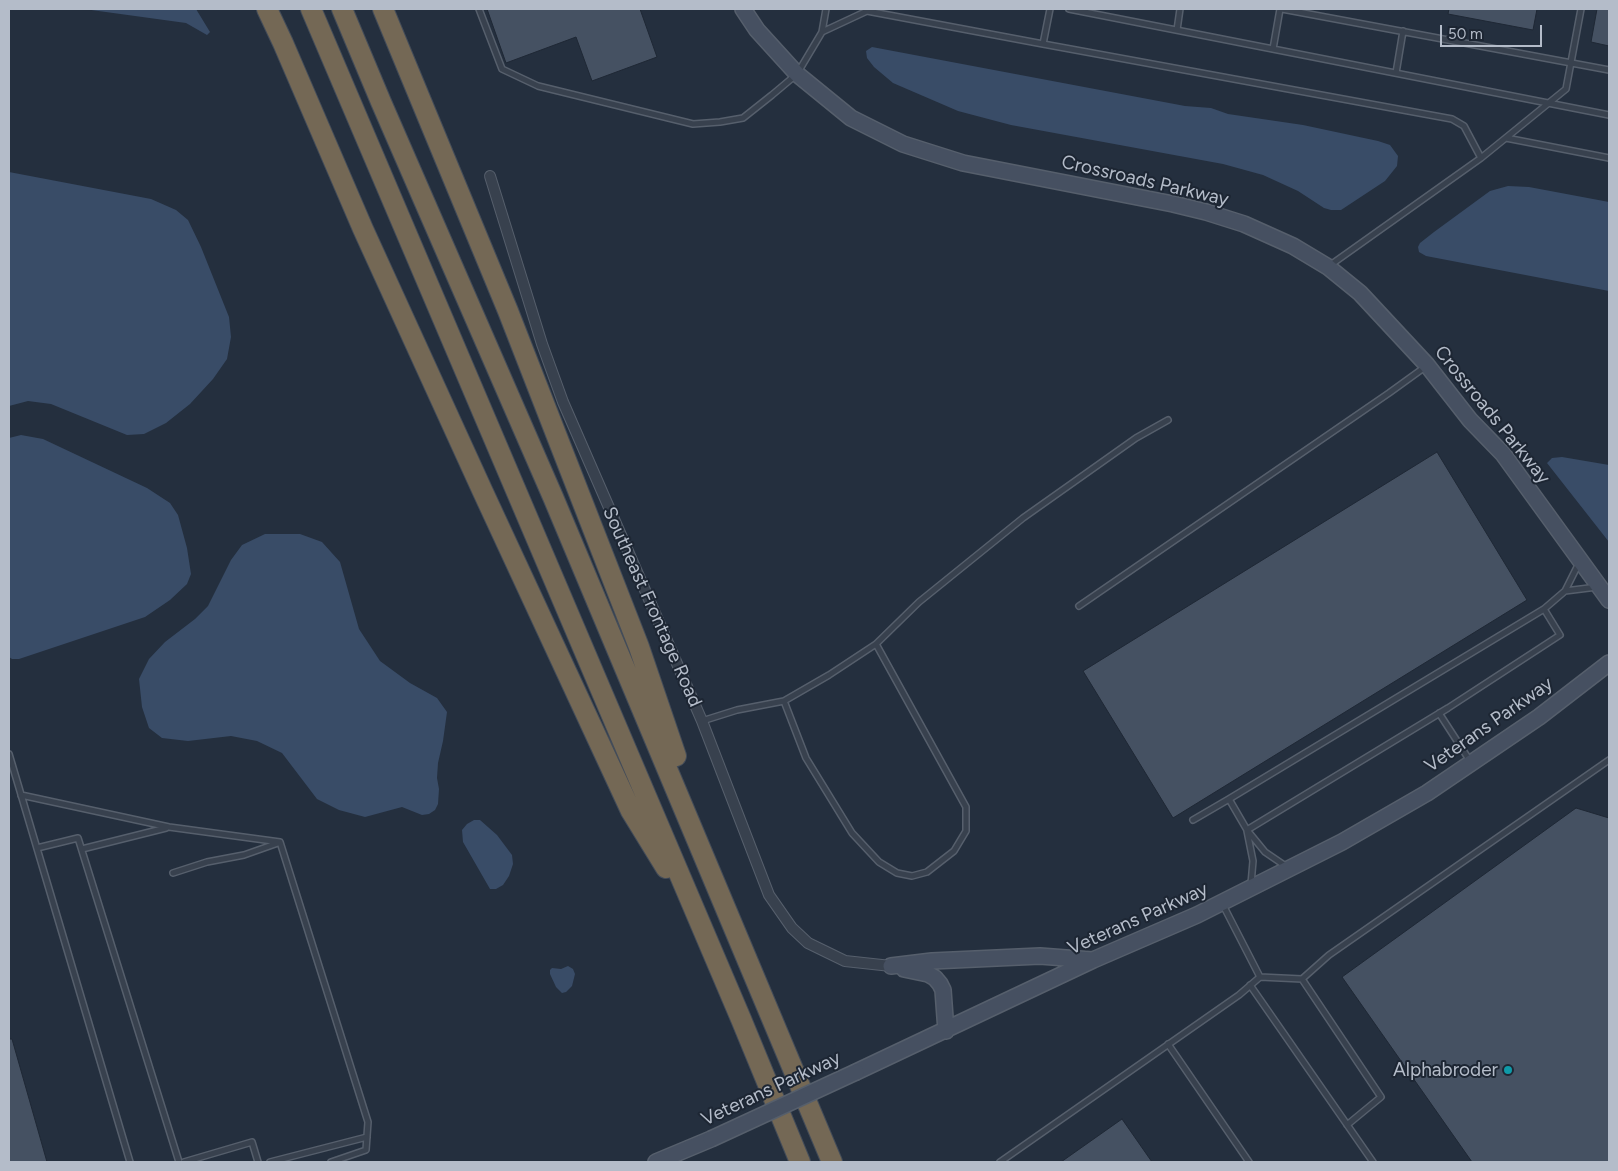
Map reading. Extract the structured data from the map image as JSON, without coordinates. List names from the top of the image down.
{
  "streets": {
    "main road": ["Crossroads Parkway", "Veterans Parkway"],
    "street": ["Southeast Frontage Road"]
  },
  "places": ["Alphabroder"],
  "scale_bar": "50 m"
}
